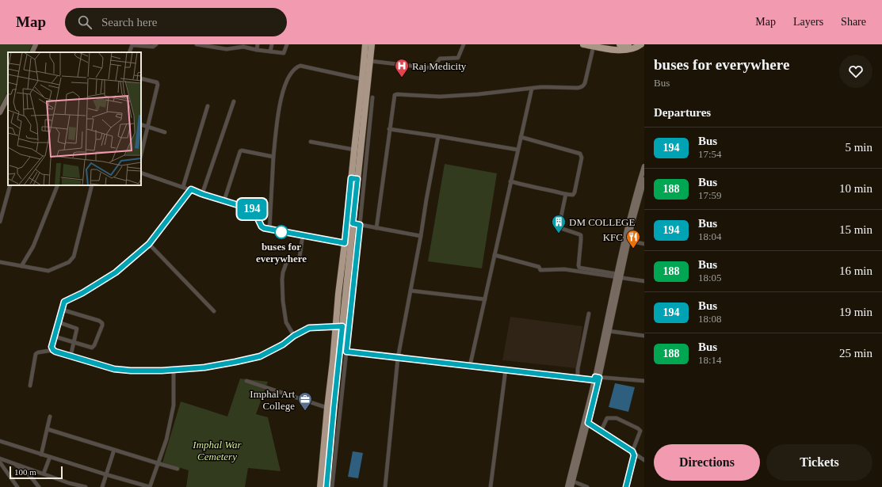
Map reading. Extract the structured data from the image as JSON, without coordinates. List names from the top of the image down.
{
  "parks": ["Imphal War Cemetery"],
  "places": {
    "hospital": ["Raj Medicity"],
    "other": ["buses for everywhere"],
    "building": ["DM COLLEGE"],
    "restaurant": ["KFC"],
    "office": ["Imphal Art College"]
  },
  "lines": ["bus line 194"],
  "scale_bar": "100 m",
  "page": {
    "header": "Map",
    "search": "Search here",
    "nav": ["Map", "Layers", "Share"],
    "on_map": "194",
    "heading": [
      ["buses for everywhere", "Bus"],
      "Departures"
    ],
    "list": [
      {
        "mark": "194",
        "name": "Bus",
        "note": "17:54",
        "value": "5 min"
      },
      {
        "mark": "188",
        "name": "Bus",
        "note": "17:59",
        "value": "10 min"
      },
      {
        "mark": "194",
        "name": "Bus",
        "note": "18:04",
        "value": "15 min"
      },
      {
        "mark": "188",
        "name": "Bus",
        "note": "18:05",
        "value": "16 min"
      },
      {
        "mark": "194",
        "name": "Bus",
        "note": "18:08",
        "value": "19 min"
      },
      {
        "mark": "188",
        "name": "Bus",
        "note": "18:14",
        "value": "25 min"
      }
    ],
    "buttons": ["Directions", "Tickets"],
    "scale": "100 m"
  }
}
